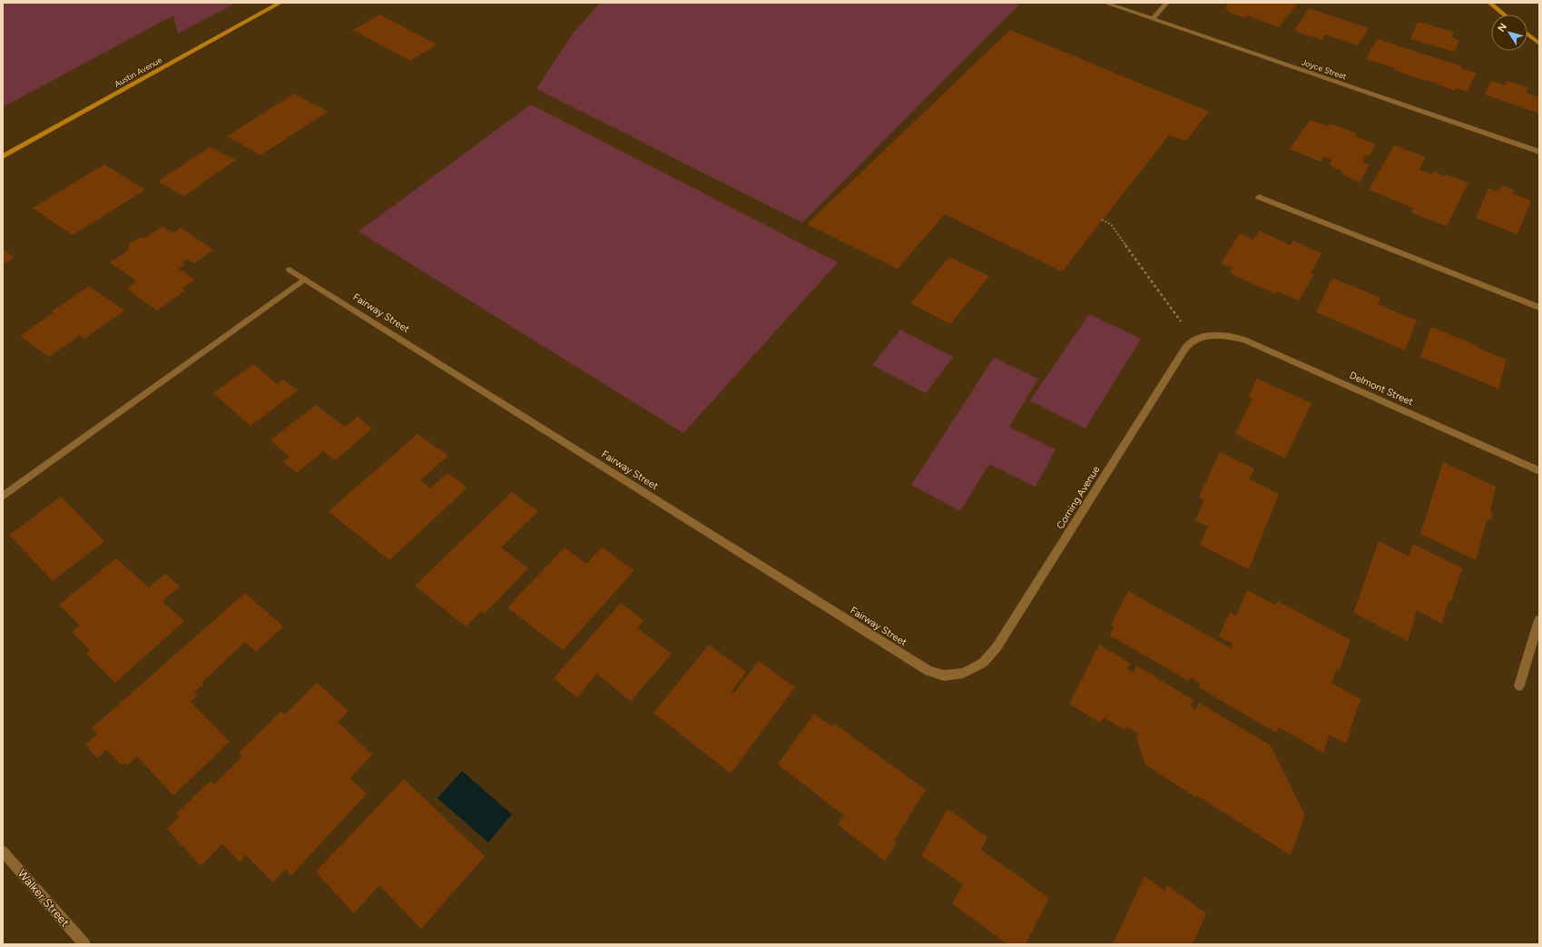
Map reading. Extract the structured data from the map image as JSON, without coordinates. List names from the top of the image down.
{
  "streets": {
    "main road": ["Austin Avenue"],
    "street": [
      "Joyce Street",
      "Fairway Street",
      "Delmont Street",
      "Corning Avenue",
      "Walker Street"
    ]
  },
  "crossings": [
    ["Fairway Street", "Corning Avenue"],
    ["Delmont Street", "Corning Avenue"]
  ],
  "north": "top left"
}
